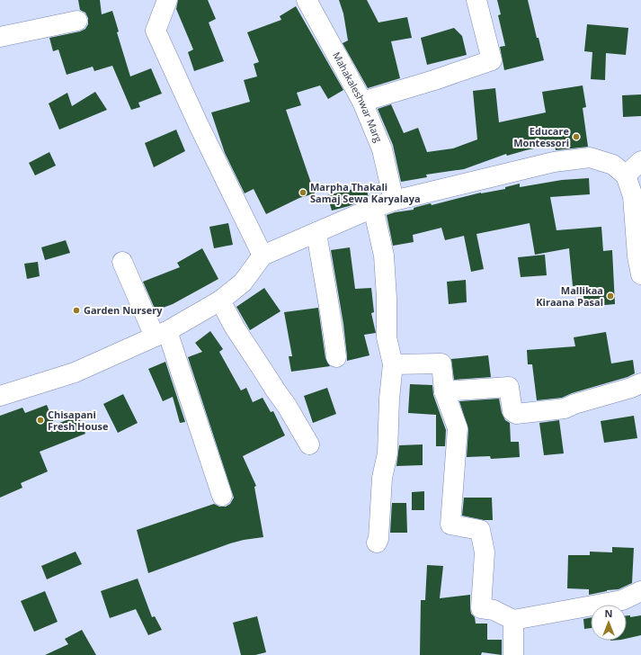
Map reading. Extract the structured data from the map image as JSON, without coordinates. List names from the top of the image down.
{
  "streets": {
    "street": ["Mahakaleshwar Marg"]
  },
  "places": [
    "Educare Montessori",
    "Marpha Thakali Samaj Sewa Karyalaya",
    "Mallikaa Kiraana Pasal",
    "Garden Nursery",
    "Chisapani Fresh House"
  ],
  "north": "top"
}
